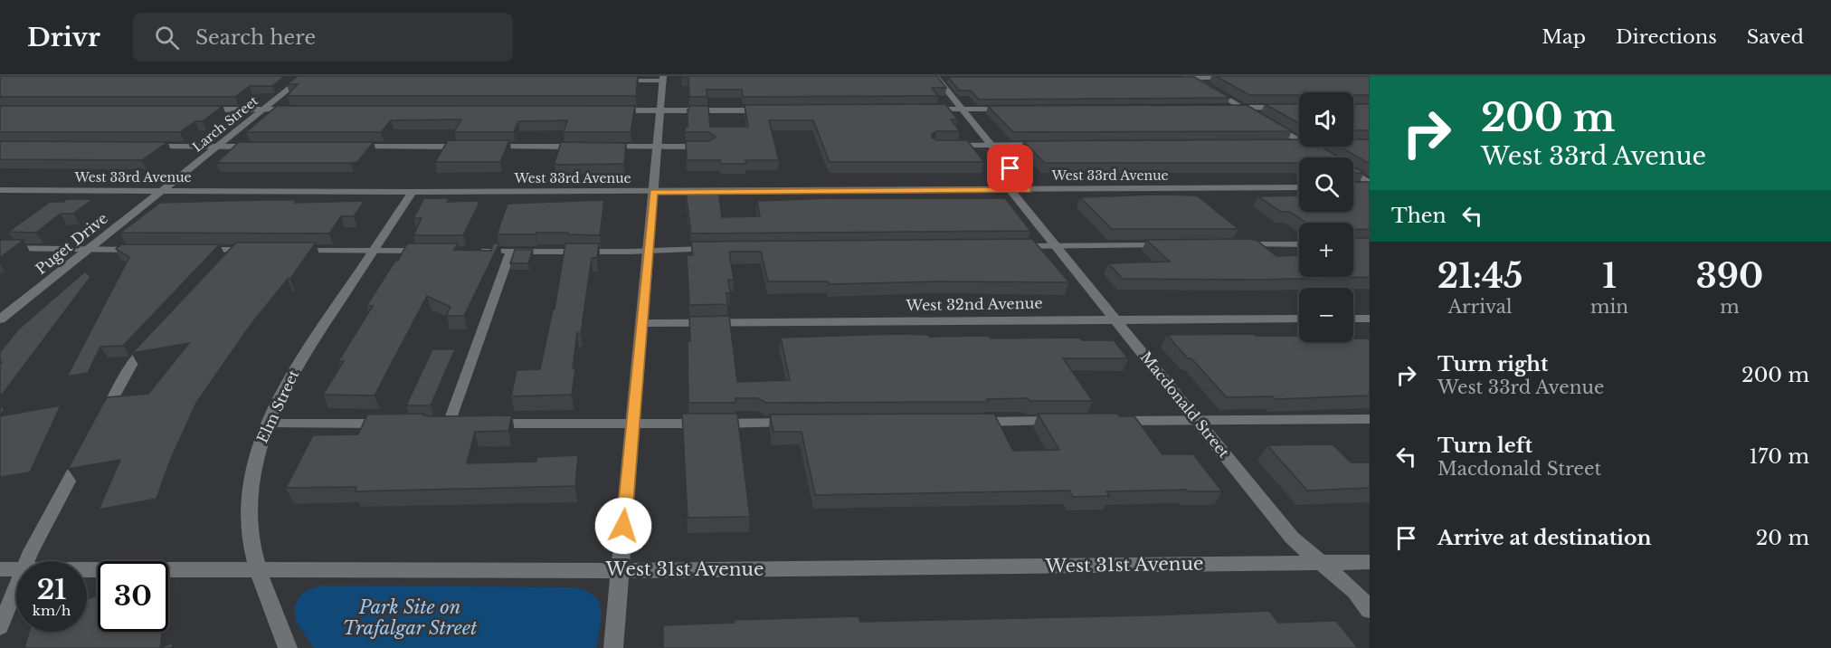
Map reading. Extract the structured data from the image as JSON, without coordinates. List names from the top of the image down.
{
  "streets": {
    "street": [
      "Larch Street",
      "West 33rd Avenue",
      "Puget Drive",
      "West 32nd Avenue",
      "Macdonald Street",
      "Elm Street",
      "West 31st Avenue"
    ]
  },
  "crossings": [
    ["Larch Street", "West 33rd Avenue"],
    ["Larch Street", "Puget Drive"],
    ["West 33rd Avenue", "Puget Drive"],
    ["West 33rd Avenue", "Macdonald Street"],
    ["West 33rd Avenue", "Elm Street"],
    ["West 32nd Avenue", "Macdonald Street"],
    ["Macdonald Street", "West 31st Avenue"],
    ["Elm Street", "West 31st Avenue"]
  ],
  "parks": ["Park Site on Trafalgar Street"],
  "page": {
    "header": "Drivr",
    "search": "Search here",
    "nav": ["Map", "Directions", "Saved"],
    "turn": ["200 m", "West 33rd Avenue"],
    "map_buttons": ["+", "−"],
    "then": "Then",
    "eta": [
      "21:45",
      "Arrival",
      "1",
      "min",
      "390",
      "m"
    ],
    "list": [
      {
        "name": "Turn right",
        "note": "West 33rd Avenue",
        "value": "200 m"
      },
      {
        "name": "Turn left",
        "note": "Macdonald Street",
        "value": "170 m"
      },
      {
        "name": "Arrive at destination",
        "value": "20 m"
      }
    ],
    "speed": "21 km/h",
    "limit": "30"
  }
}
